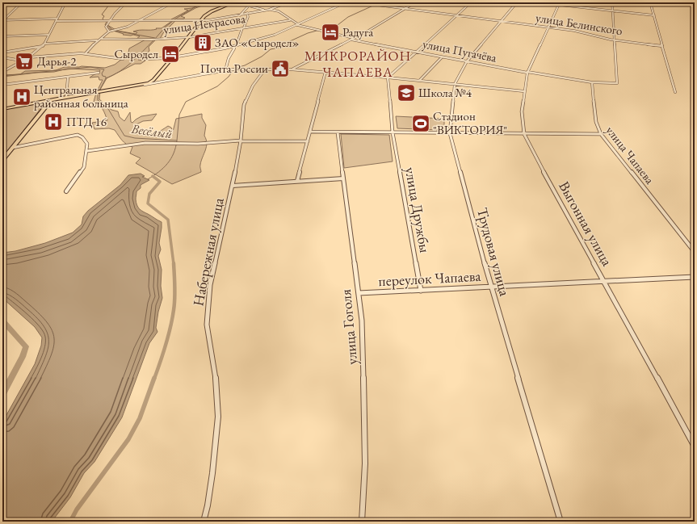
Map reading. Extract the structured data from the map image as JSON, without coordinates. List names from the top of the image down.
{
  "streets": {
    "street": [
      "улица Некрасова",
      "улица Белинского",
      "улица Пугачёва",
      "улица Чапаева",
      "улица Дружбы",
      "Выгонная улица",
      "Набережная улица",
      "Трудовая улица",
      "переулок Чапаева",
      "улица Гоголя"
    ]
  },
  "crossings": [
    ["улица Некрасова", "улица Пугачёва"],
    ["улица Белинского", "Выгонная улица"],
    ["улица Белинского", "Трудовая улица"],
    ["улица Пугачёва", "улица Чапаева"],
    ["улица Пугачёва", "Выгонная улица"],
    ["улица Пугачёва", "Трудовая улица"],
    ["улица Дружбы", "переулок Чапаева"],
    ["Выгонная улица", "переулок Чапаева"],
    ["Трудовая улица", "переулок Чапаева"],
    ["переулок Чапаева", "улица Гоголя"]
  ],
  "districts": ["МИКРОРАЙОН ЧАПАЕВА"],
  "water": ["Весёлый"],
  "places": {
    "hotel": ["Радуга", "Сыродел"],
    "building": ["ЗАО «Сыродел»"],
    "supermarket": ["Дарья-2"],
    "public building": ["Почта России"],
    "school or university": ["Школа №4"],
    "hospital": ["Центральная районная больница", "ПТД 16"],
    "sports": ["Стадион \"ВИКТОРИЯ\""]
  }
}
